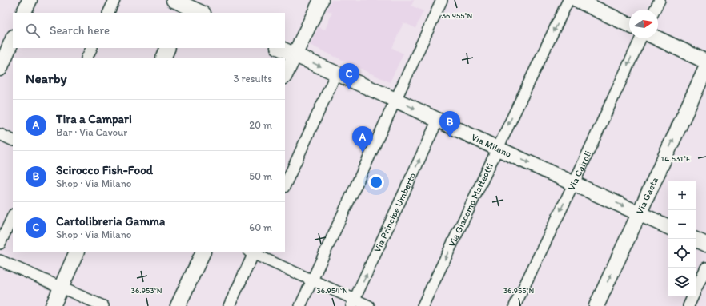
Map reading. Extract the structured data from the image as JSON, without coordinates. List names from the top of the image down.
{
  "streets": {
    "street": [
      "Via Milano",
      "Via Cairoli",
      "Via Gaeta",
      "Via Giacomo Matteotti",
      "Via Principe Umberto"
    ]
  },
  "crossings": [
    ["Via Milano", "Via Cairoli"],
    ["Via Milano", "Via Gaeta"],
    ["Via Milano", "Via Giacomo Matteotti"],
    ["Via Milano", "Via Principe Umberto"]
  ],
  "one_way": [
    "Via Milano",
    "Via Cairoli",
    "Via Gaeta",
    "Via Giacomo Matteotti"
  ],
  "north": "right",
  "page": {
    "search": "Search here",
    "heading": ["Nearby", "3 results"],
    "pins": ["C", "B", "A"],
    "list": [
      {
        "mark": "A",
        "name": "Tira a Campari",
        "note": "Bar · Via Cavour",
        "value": "20 m"
      },
      {
        "mark": "B",
        "name": "Scirocco Fish-Food",
        "note": "Shop · Via Milano",
        "value": "50 m"
      },
      {
        "mark": "C",
        "name": "Cartolibreria Gamma",
        "note": "Shop · Via Milano",
        "value": "60 m"
      }
    ],
    "map_buttons": ["+", "−"]
  },
  "coordinates": [
    "36.955°N",
    "14.531°E",
    "36.953°N",
    "36.954°N"
  ]
}
